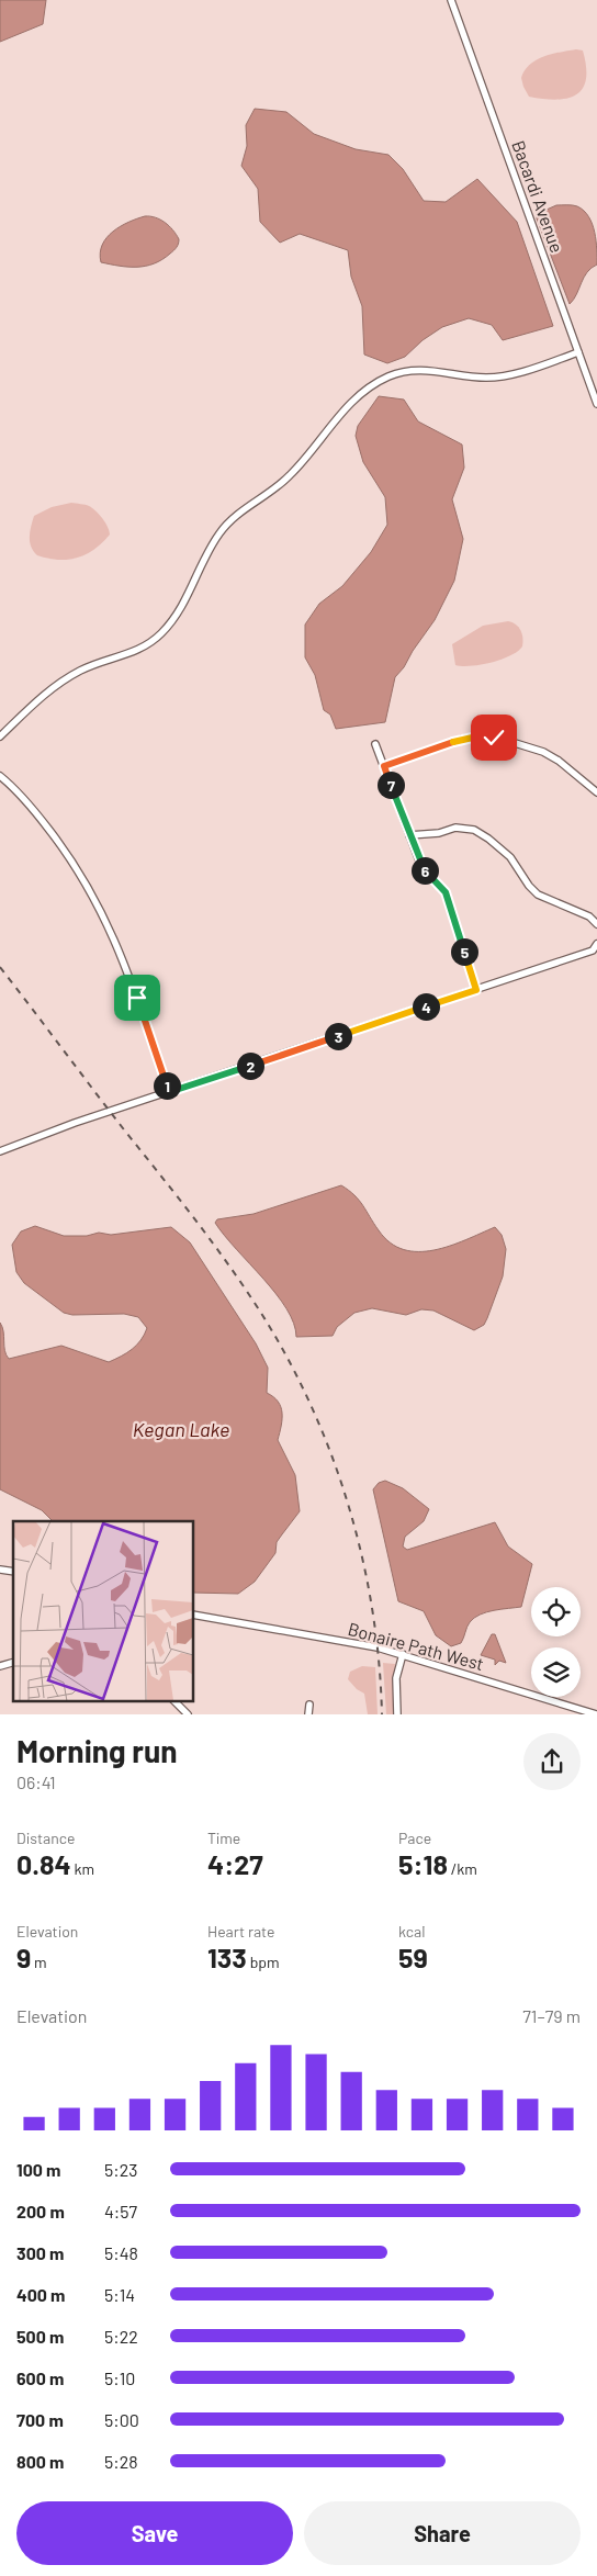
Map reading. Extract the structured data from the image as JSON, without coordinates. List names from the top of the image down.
{
  "streets": {
    "street": ["Bacardi Avenue", "Bonaire Path West"]
  },
  "water": ["Kegan Lake"],
  "page": {
    "pins": [
      "7",
      "6",
      "5",
      "4",
      "3",
      "2",
      "1"
    ],
    "heading": ["Morning run", "06:41"],
    "stats": [
      ["Distance", "0.84 km"],
      ["Time", "4:27"],
      ["Pace", "5:18 /km"],
      ["Elevation", "9 m"],
      ["Heart rate", "133 bpm"],
      ["kcal", "59"]
    ],
    "chart": ["Elevation", "71–79 m"],
    "list": [
      {
        "name": "100 m",
        "note": "5:23"
      },
      {
        "name": "200 m",
        "note": "4:57"
      },
      {
        "name": "300 m",
        "note": "5:48"
      },
      {
        "name": "400 m",
        "note": "5:14"
      },
      {
        "name": "500 m",
        "note": "5:22"
      },
      {
        "name": "600 m",
        "note": "5:10"
      },
      {
        "name": "700 m",
        "note": "5:00"
      },
      {
        "name": "800 m",
        "note": "5:28"
      }
    ],
    "buttons": ["Save", "Share"]
  }
}
